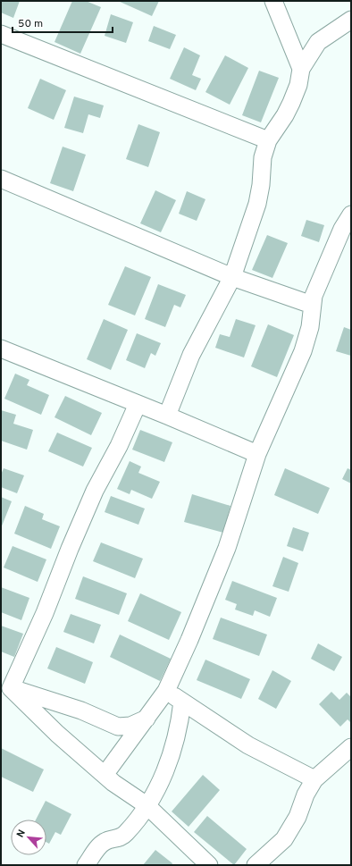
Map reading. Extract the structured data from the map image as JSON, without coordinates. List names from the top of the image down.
{
  "scale_bar": "50 m",
  "north": "top left"
}
